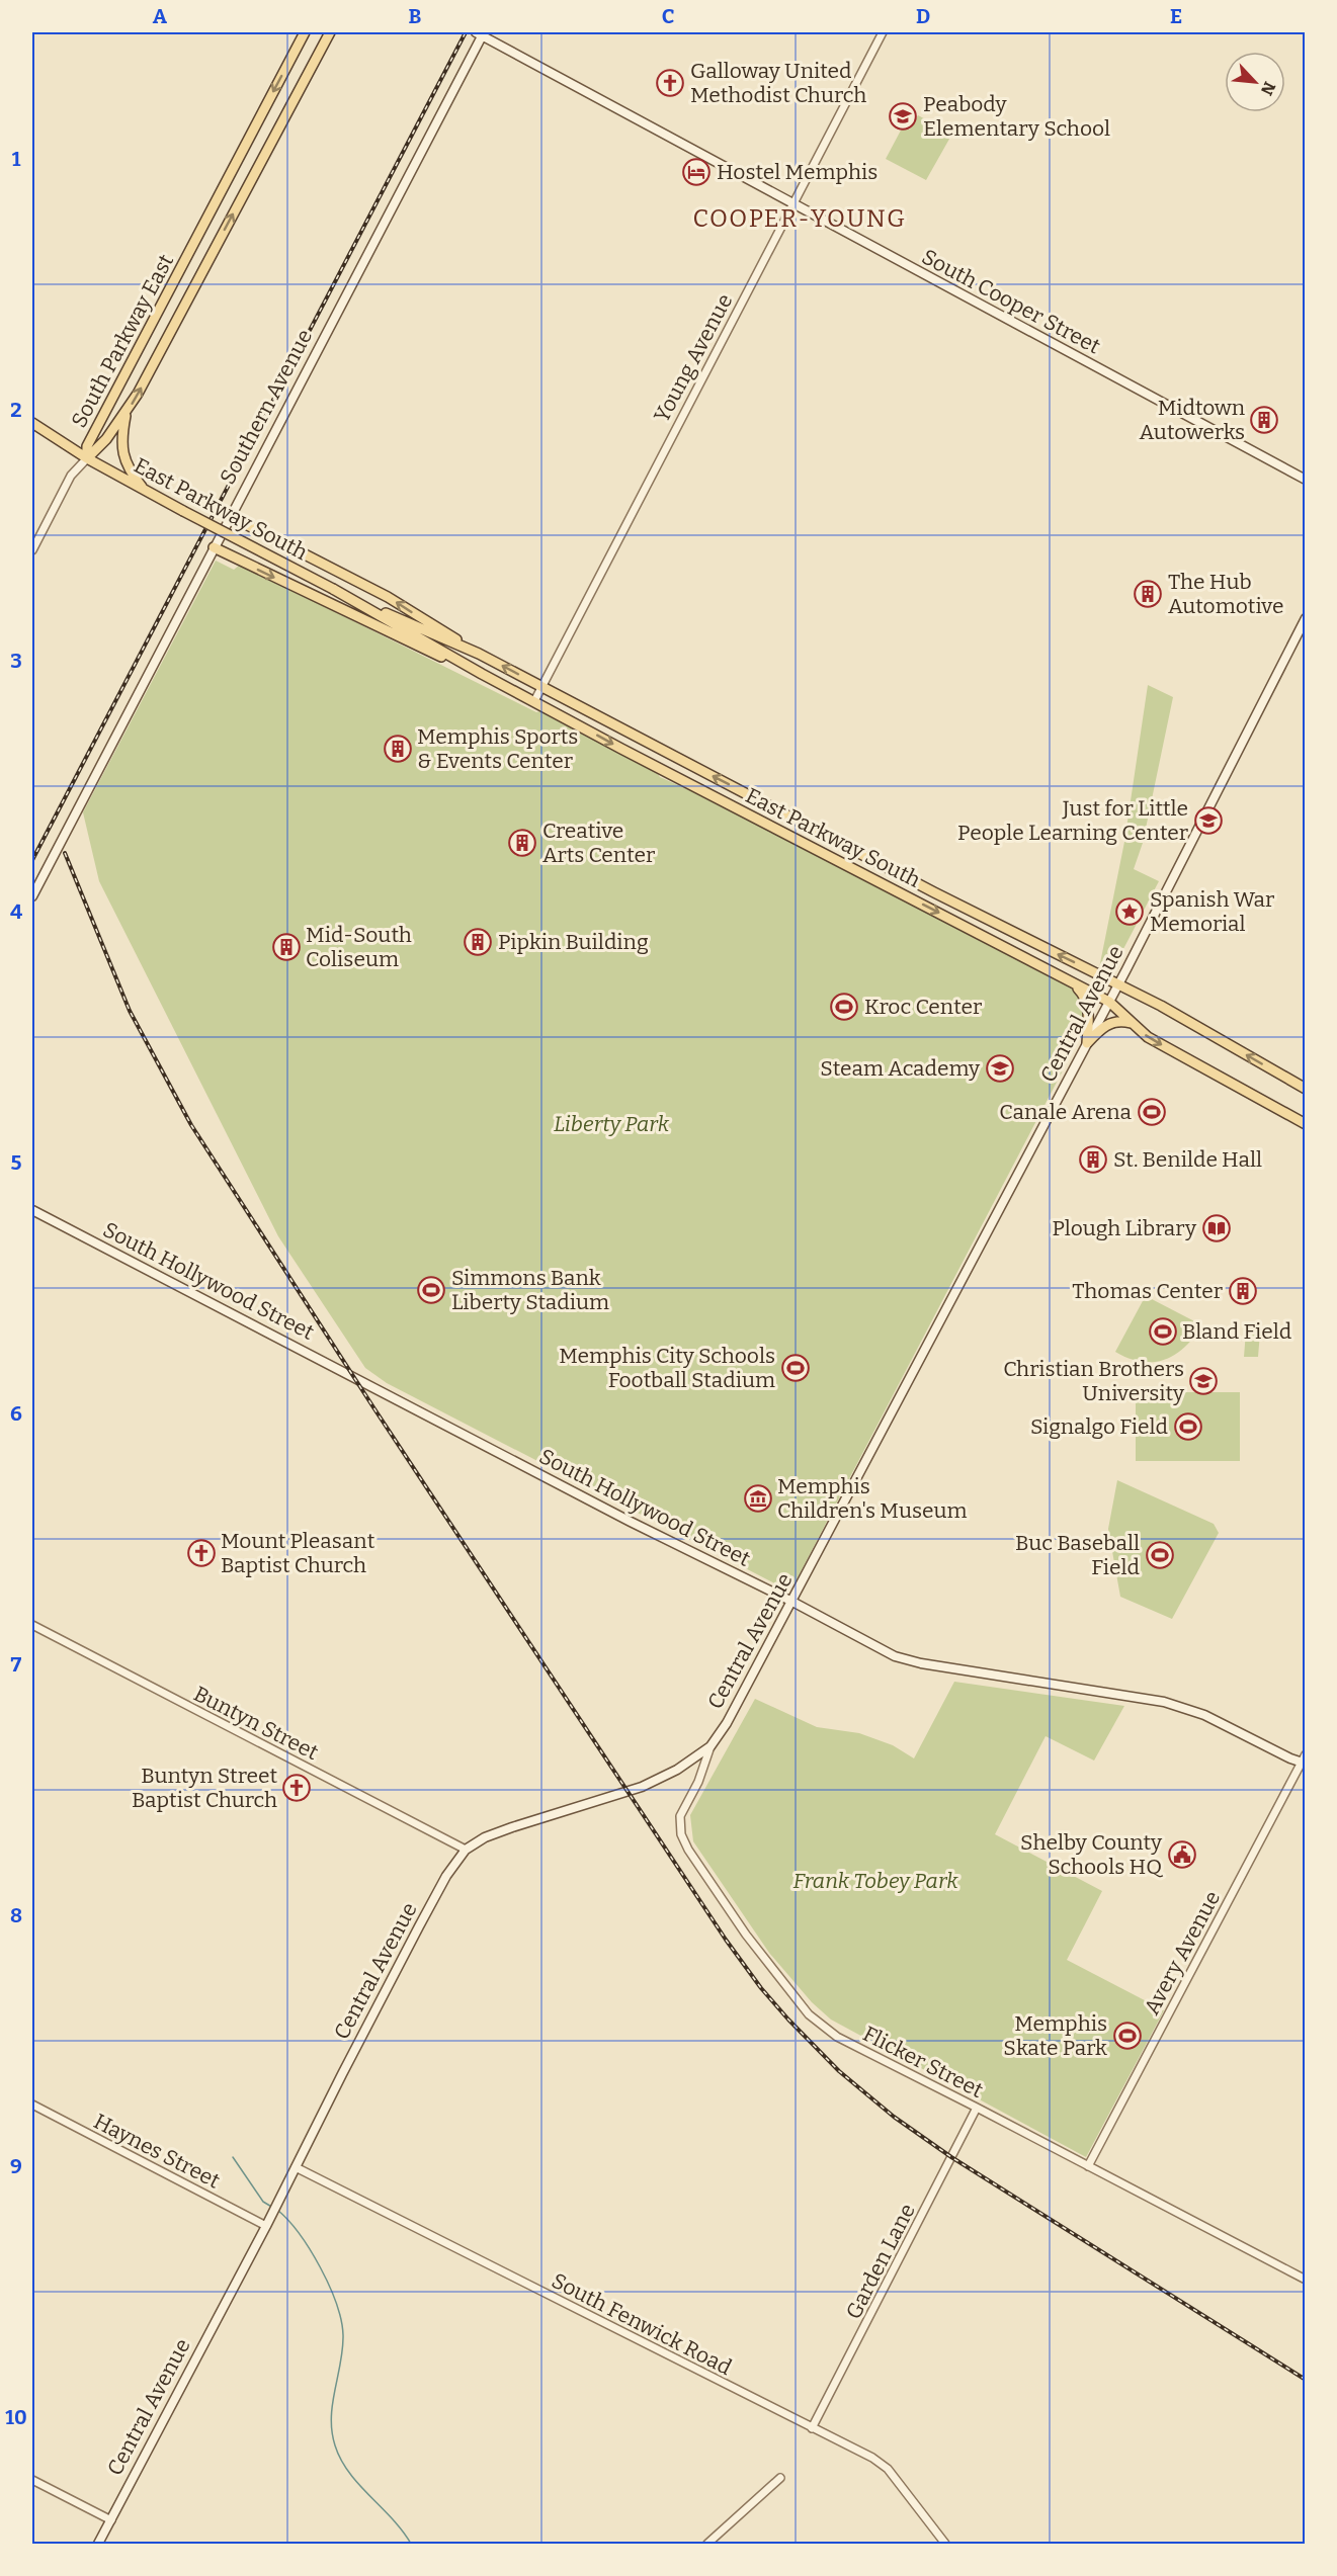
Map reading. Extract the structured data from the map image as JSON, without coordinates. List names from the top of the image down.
{
  "streets": {
    "main road": [
      "South Cooper Street",
      "South Parkway East",
      "Southern Avenue",
      "East Parkway South",
      "Central Avenue",
      "South Hollywood Street"
    ],
    "street": [
      "Young Avenue",
      "Buntyn Street",
      "Avery Avenue",
      "Flicker Street",
      "Haynes Street",
      "Garden Lane",
      "South Fenwick Road"
    ]
  },
  "crossings": [
    ["South Cooper Street", "Young Avenue"],
    ["South Cooper Street", "Southern Avenue"],
    ["South Parkway East", "East Parkway South"],
    ["Young Avenue", "East Parkway South"],
    ["East Parkway South", "Central Avenue"],
    ["Central Avenue", "South Hollywood Street"],
    ["Central Avenue", "Buntyn Street"],
    ["Central Avenue", "Flicker Street"],
    ["Central Avenue", "Haynes Street"],
    ["Central Avenue", "South Fenwick Road"],
    ["South Hollywood Street", "Avery Avenue"],
    ["Avery Avenue", "Flicker Street"],
    ["Flicker Street", "Garden Lane"],
    ["Garden Lane", "South Fenwick Road"]
  ],
  "districts": ["COOPER-YOUNG"],
  "parks": ["Liberty Park", "Frank Tobey Park"],
  "places": {
    "church": ["Galloway United Methodist Church", "Mount Pleasant Baptist Church", "Buntyn Street Baptist Church"],
    "school or university": [
      "Peabody Elementary School",
      "Just for Little People Learning Center",
      "Steam Academy",
      "Christian Brothers University"
    ],
    "hotel": ["Hostel Memphis"],
    "building": [
      "Midtown Autowerks",
      "The Hub Automotive",
      "Memphis Sports & Events Center",
      "Creative Arts Center",
      "Pipkin Building",
      "Mid-South Coliseum",
      "St. Benilde Hall",
      "Thomas Center"
    ],
    "place": ["Spanish War Memorial"],
    "sports": [
      "Kroc Center",
      "Canale Arena",
      "Simmons Bank Liberty Stadium",
      "Bland Field",
      "Memphis City Schools Football Stadium",
      "Signalgo Field",
      "Buc Baseball Field",
      "Memphis Skate Park"
    ],
    "library": ["Plough Library"],
    "museum": ["Memphis Children's Museum"],
    "public building": ["Shelby County Schools HQ"]
  },
  "north": "bottom right",
  "grid": {
    "columns": [
      "A",
      "B",
      "C",
      "D",
      "E"
    ],
    "rows": [
      "1",
      "2",
      "3",
      "4",
      "5",
      "6",
      "7",
      "8",
      "9",
      "10"
    ]
  }
}
